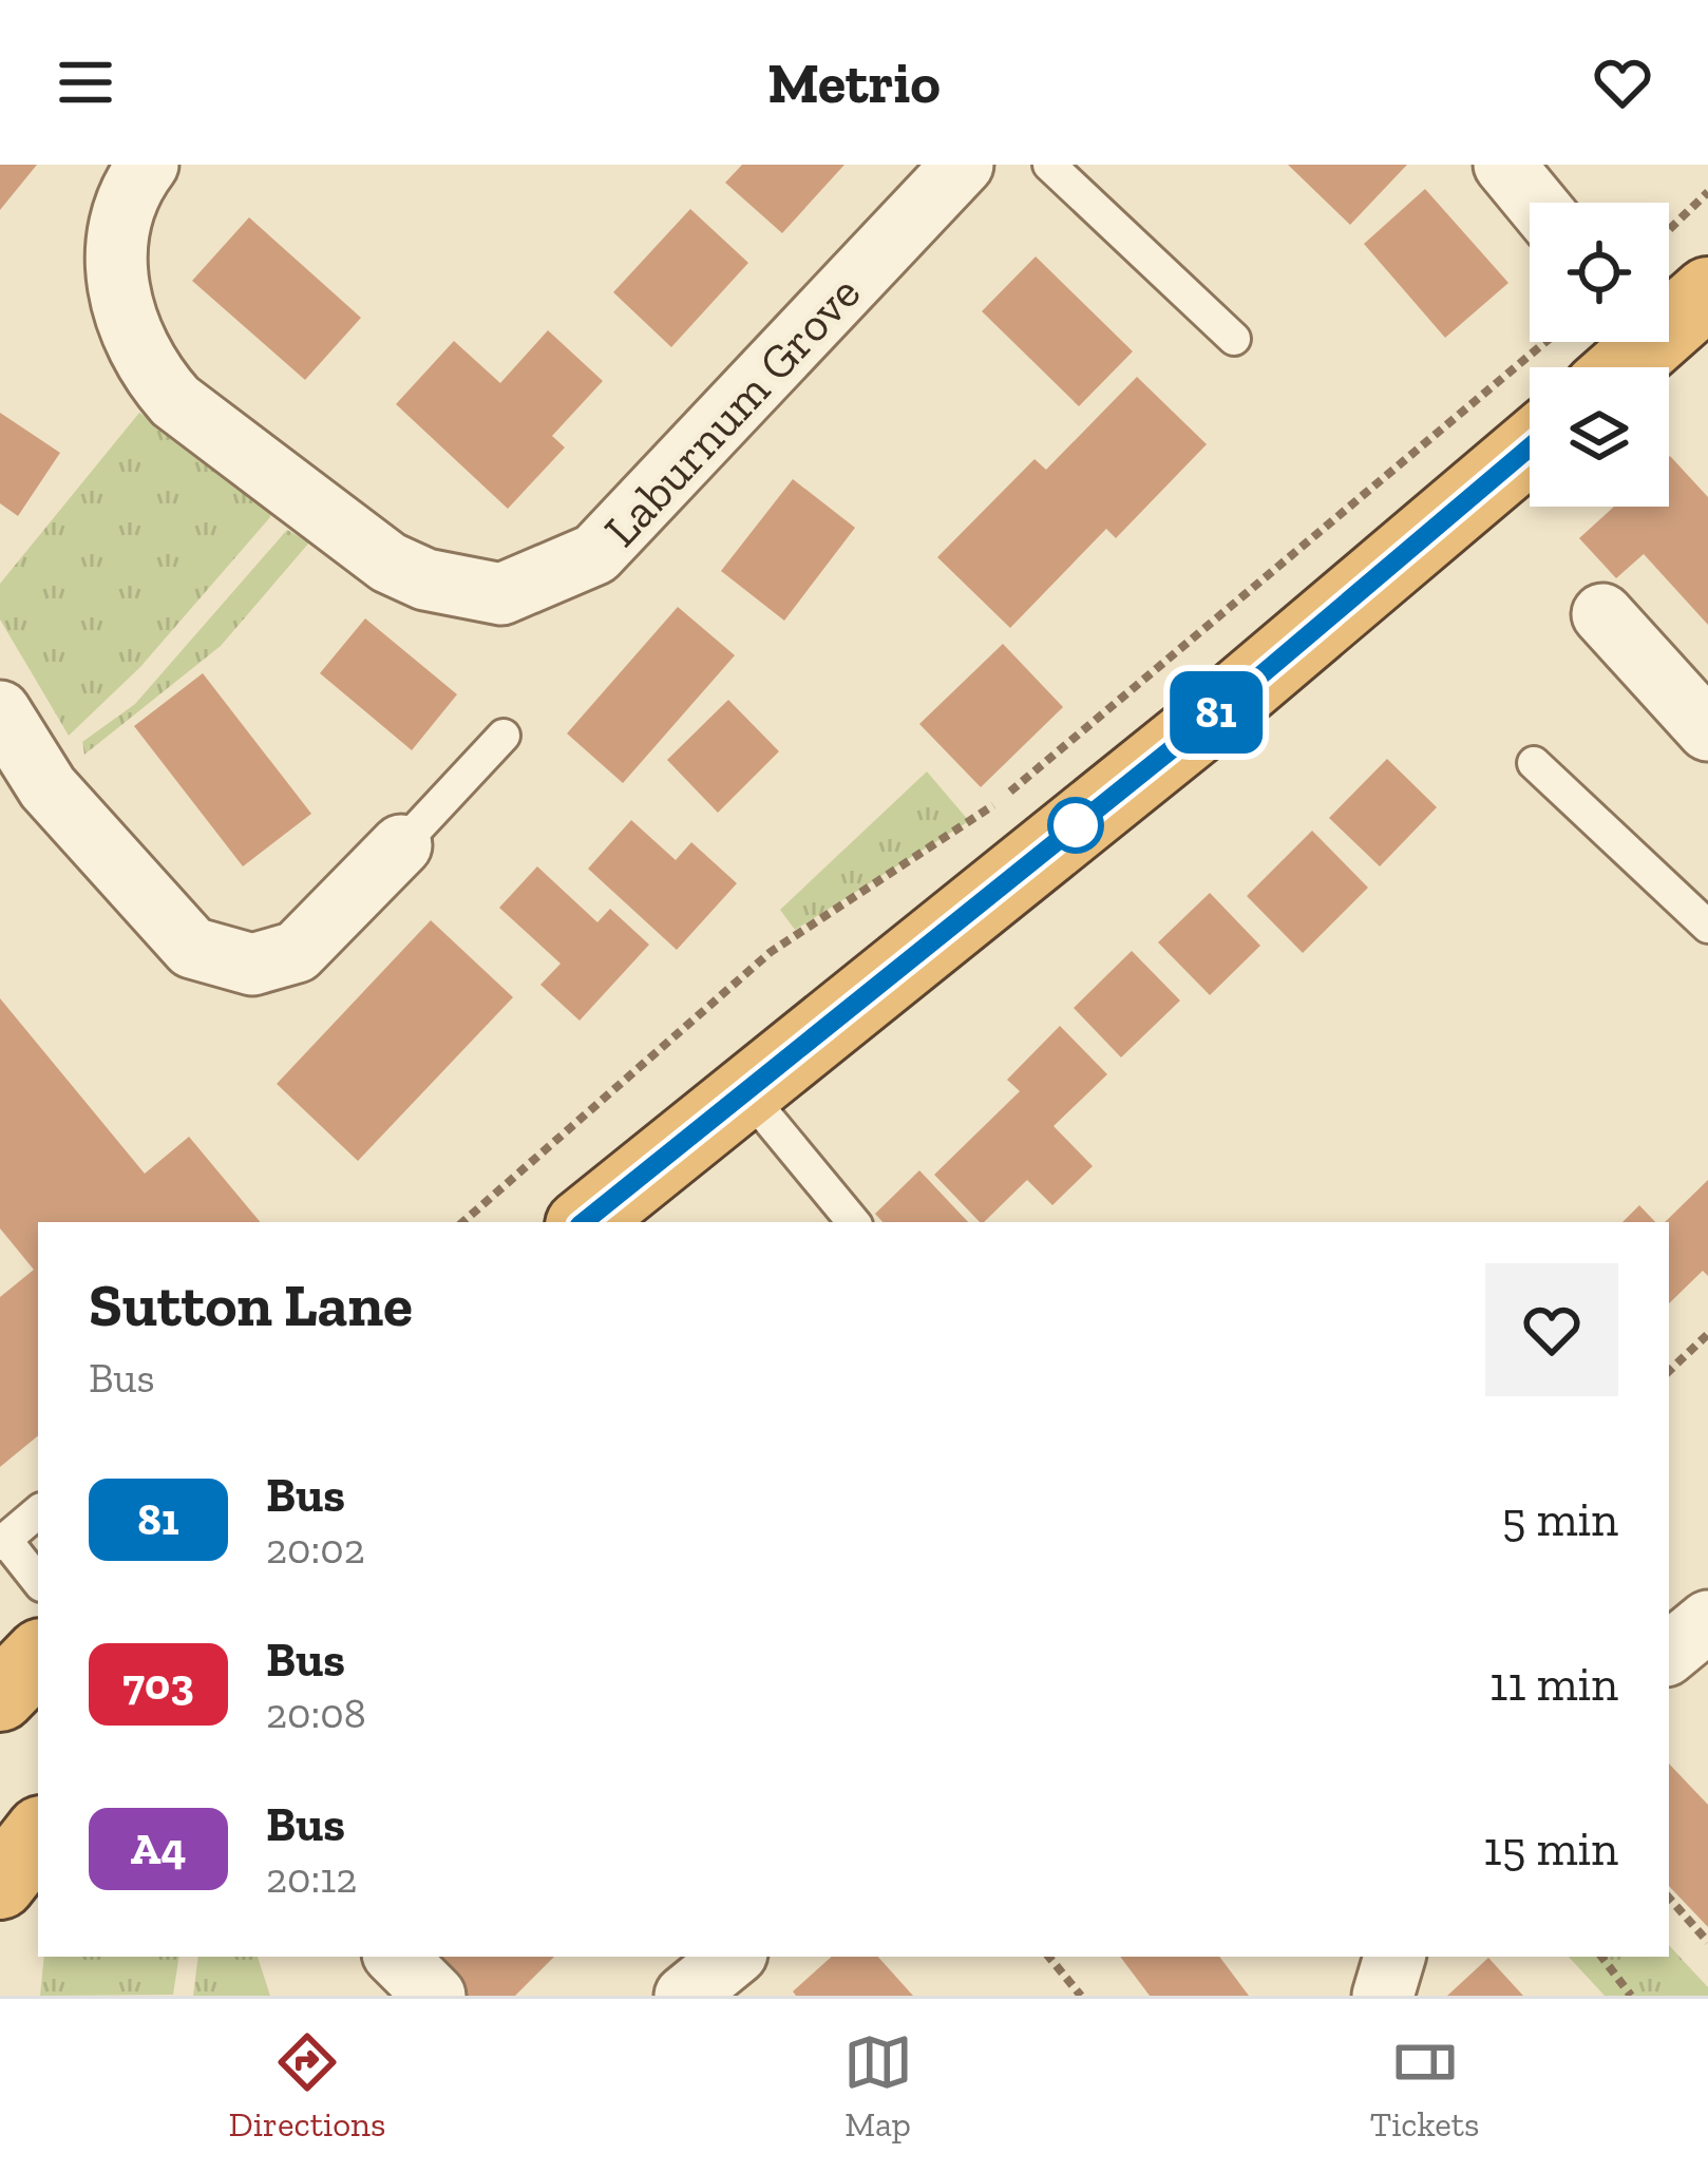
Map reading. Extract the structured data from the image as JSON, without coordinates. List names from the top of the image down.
{
  "streets": {
    "street": ["Laburnum Grove"]
  },
  "lines": ["bus line 81"],
  "page": {
    "header": "Metrio",
    "on_map": "81",
    "heading": ["Sutton Lane", "Bus"],
    "list": [
      {
        "mark": "81",
        "name": "Bus",
        "note": "20:02",
        "value": "5 min"
      },
      {
        "mark": "703",
        "name": "Bus",
        "note": "20:08",
        "value": "11 min"
      },
      {
        "mark": "A4",
        "name": "Bus",
        "note": "20:12",
        "value": "15 min"
      }
    ],
    "tabs": ["Directions", "Map", "Tickets"]
  }
}
